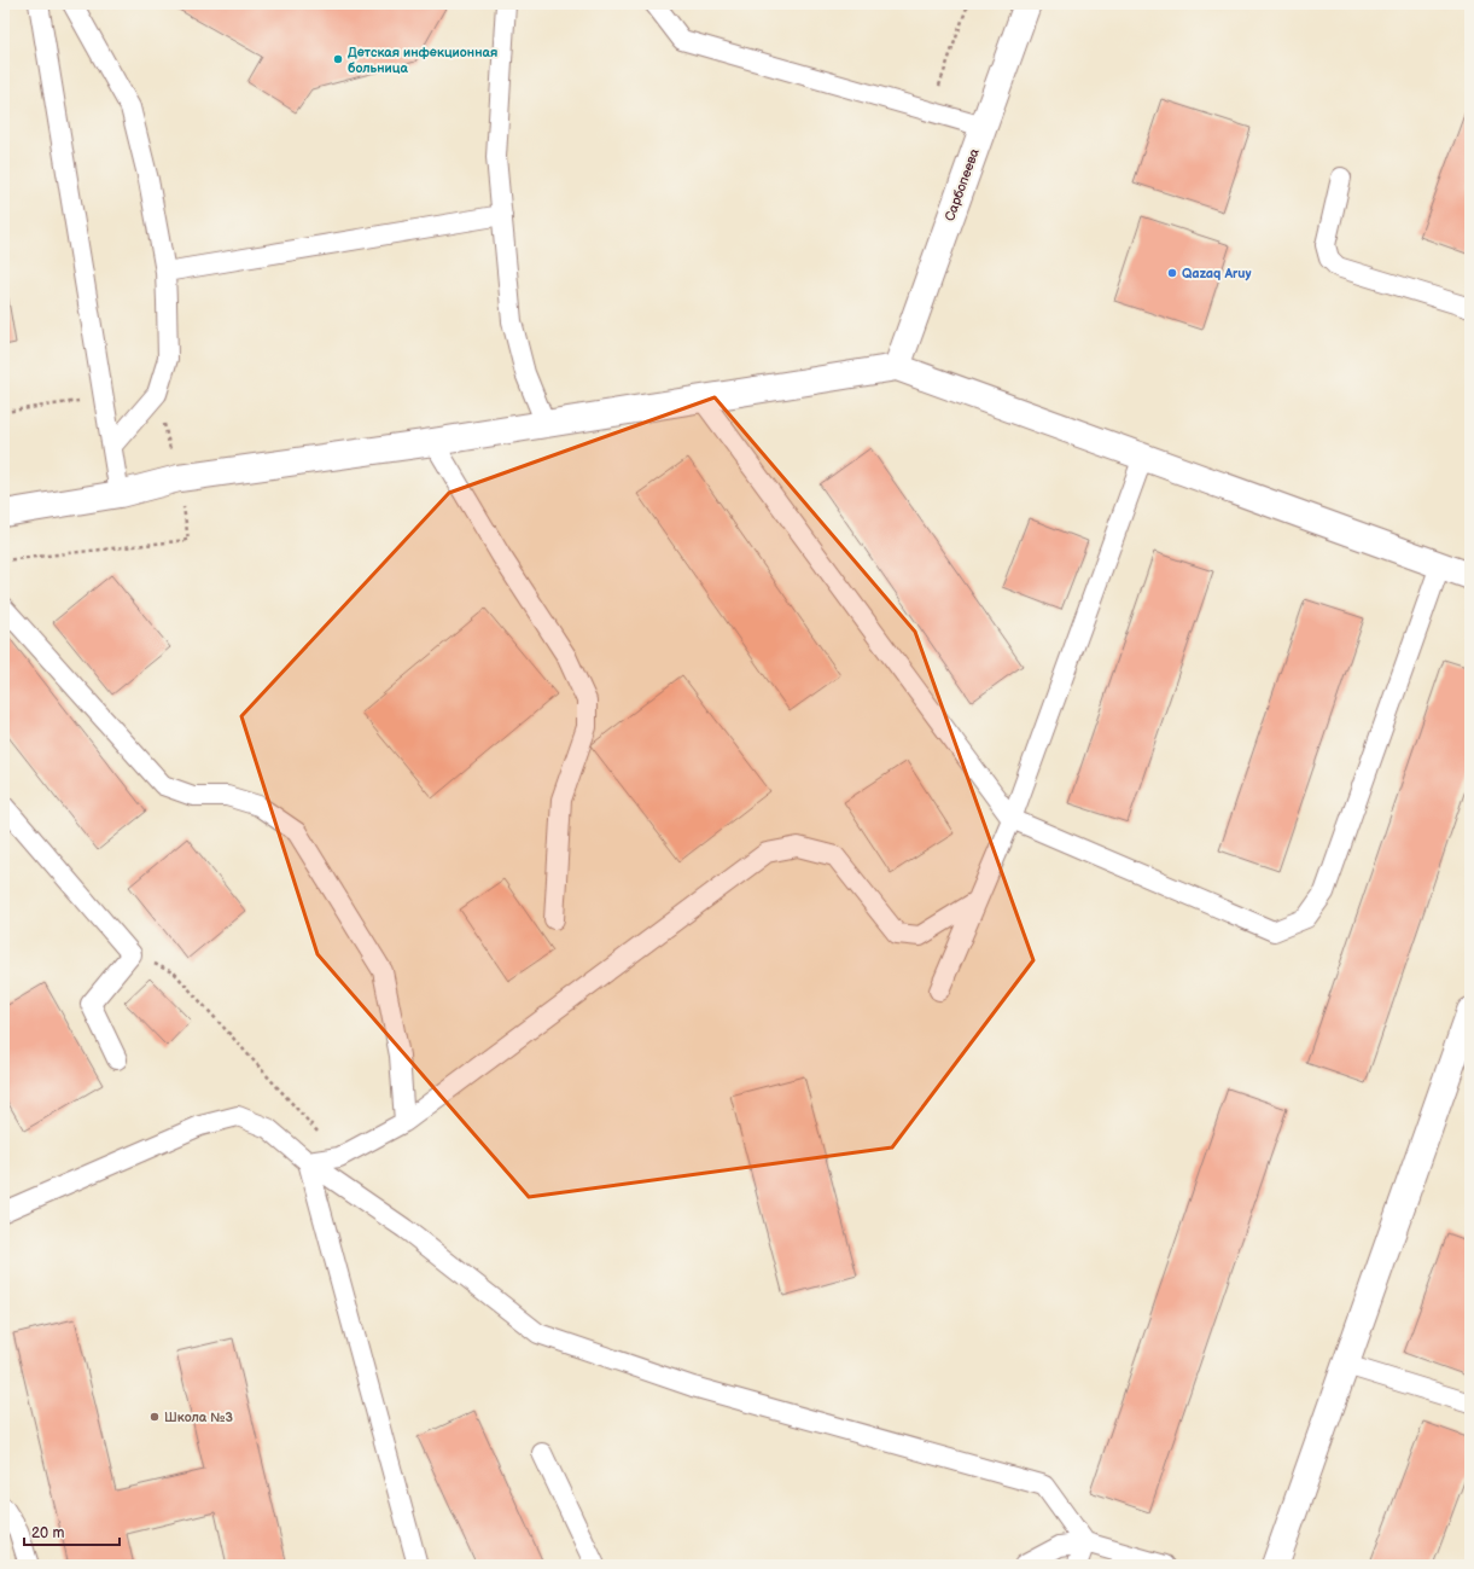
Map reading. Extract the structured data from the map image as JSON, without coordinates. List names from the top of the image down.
{
  "streets": {
    "street": ["Сарбопеева"]
  },
  "places": ["Детская инфекционная больница", "Qazaq Aruy", "Школа №3"],
  "scale_bar": "20 m"
}
